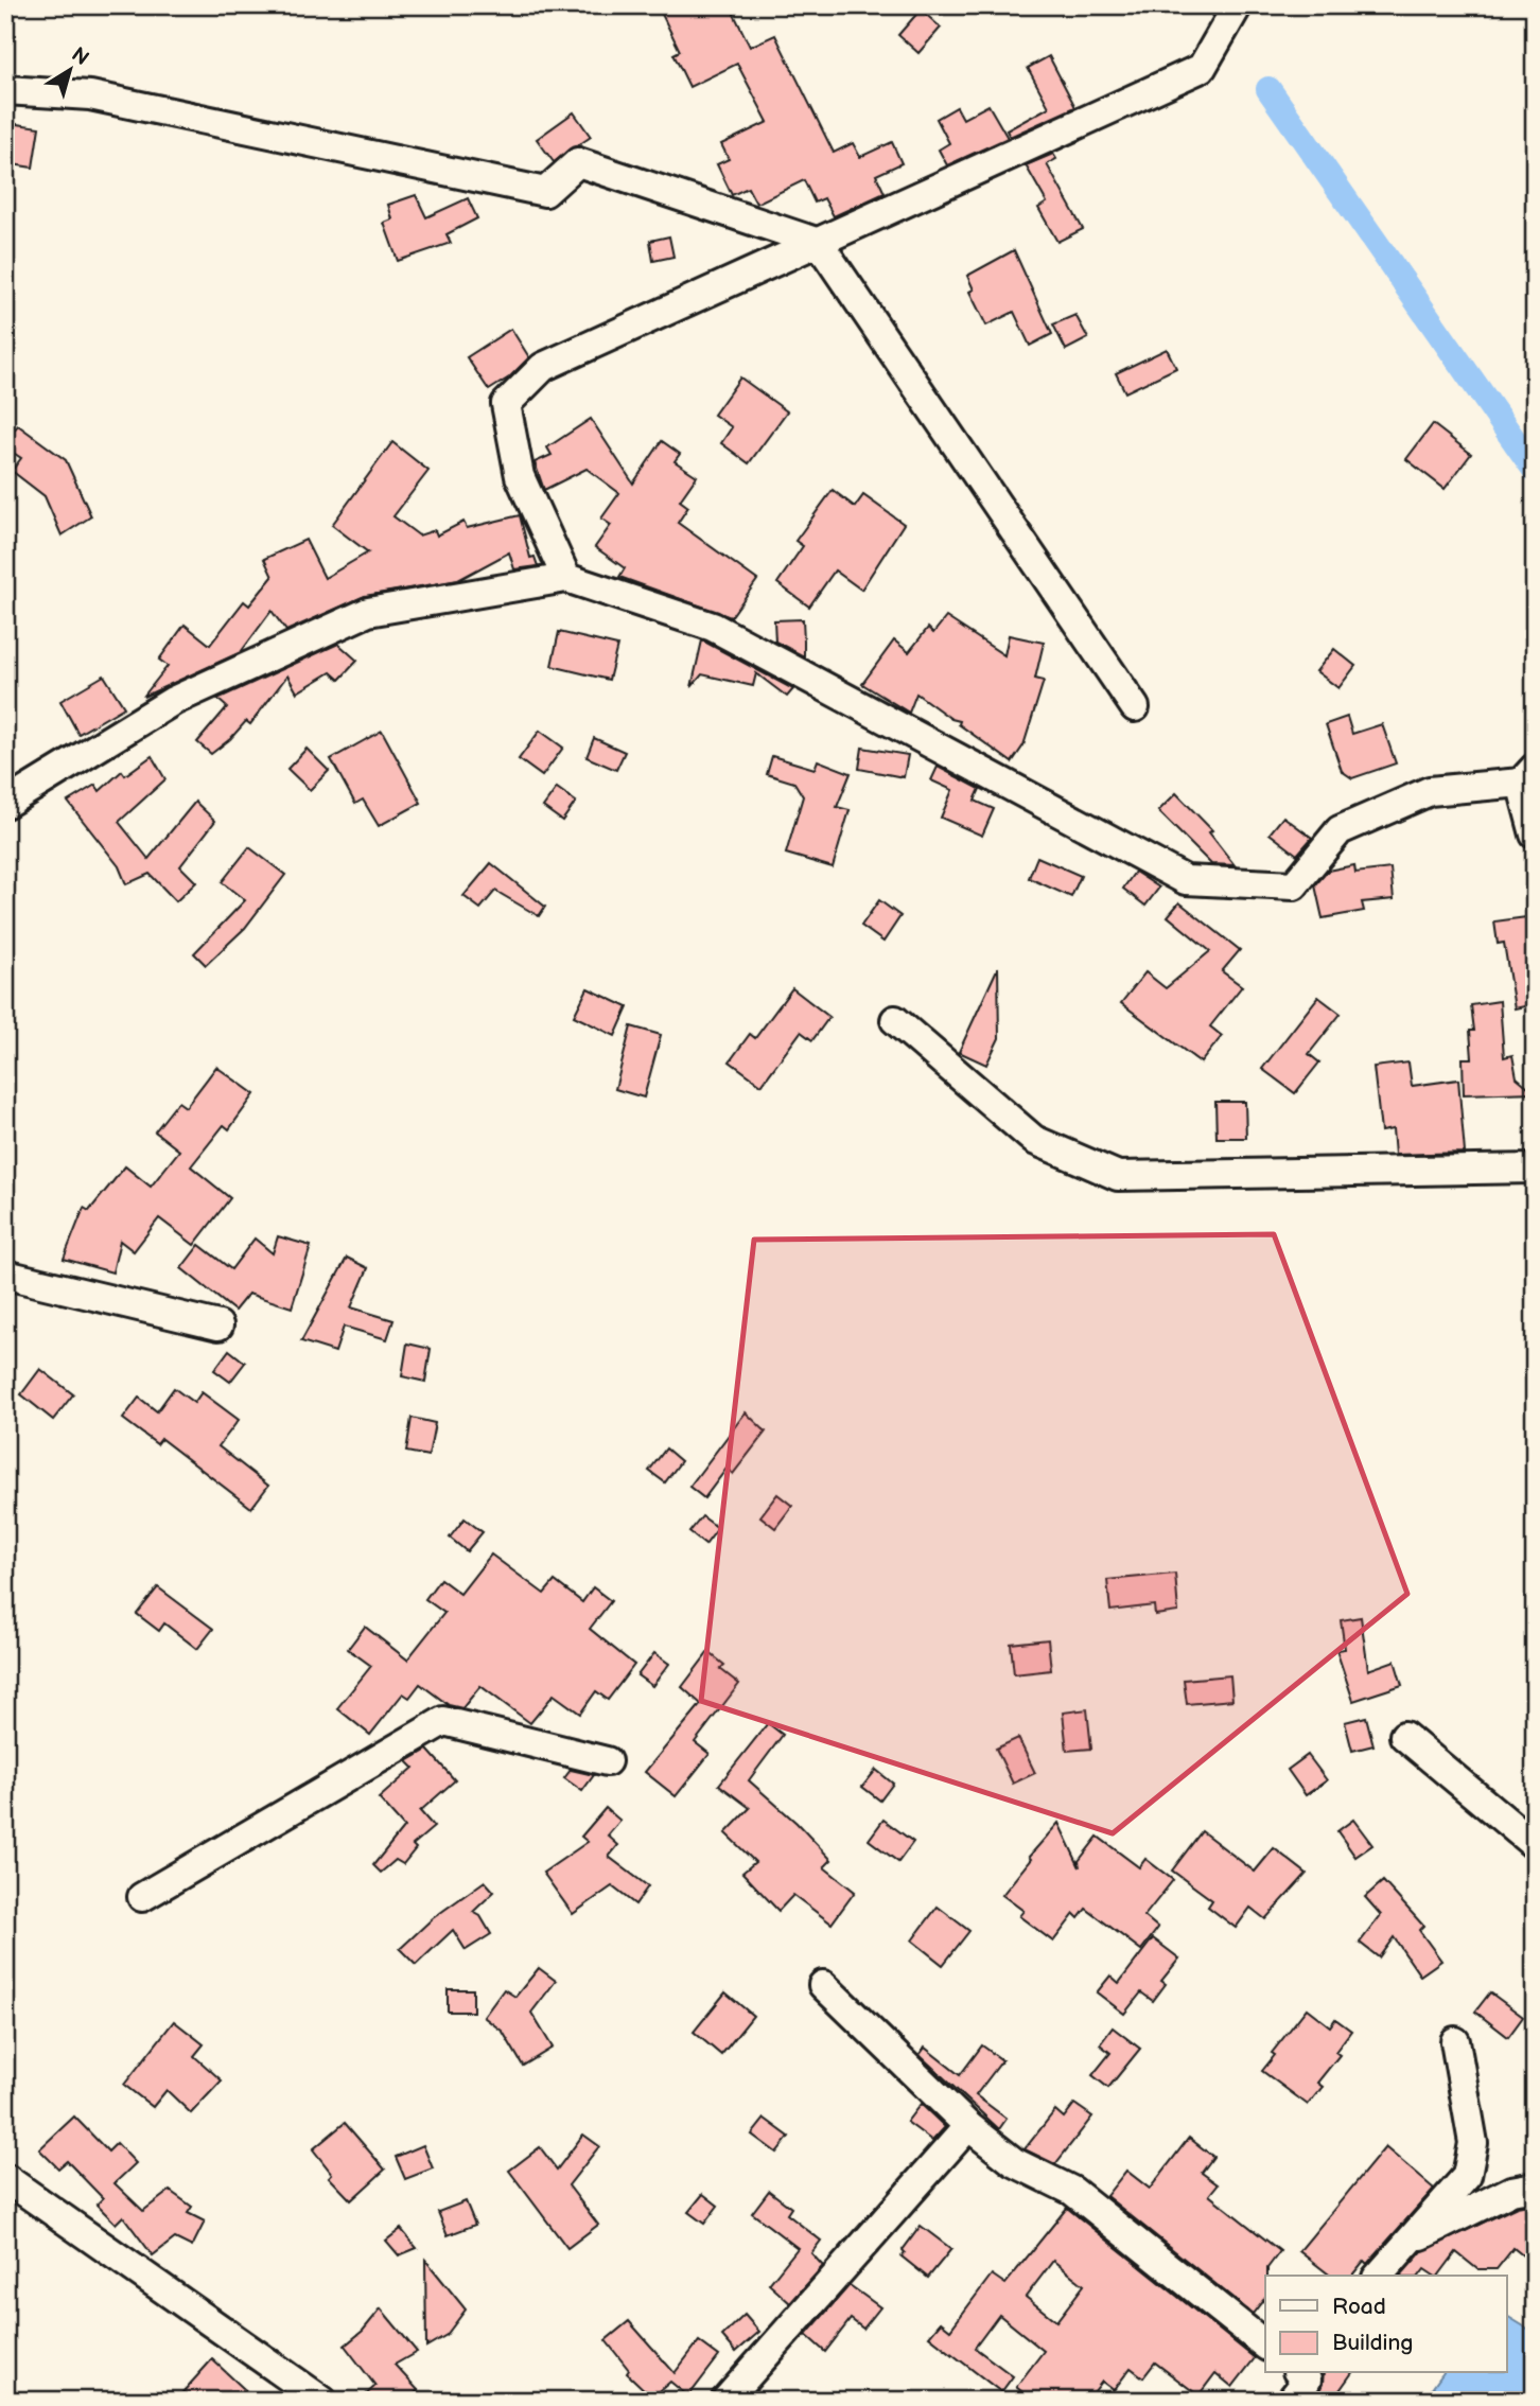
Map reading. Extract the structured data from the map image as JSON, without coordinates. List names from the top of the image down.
{
  "legend": ["Road", "Building"],
  "north": "top right"
}
